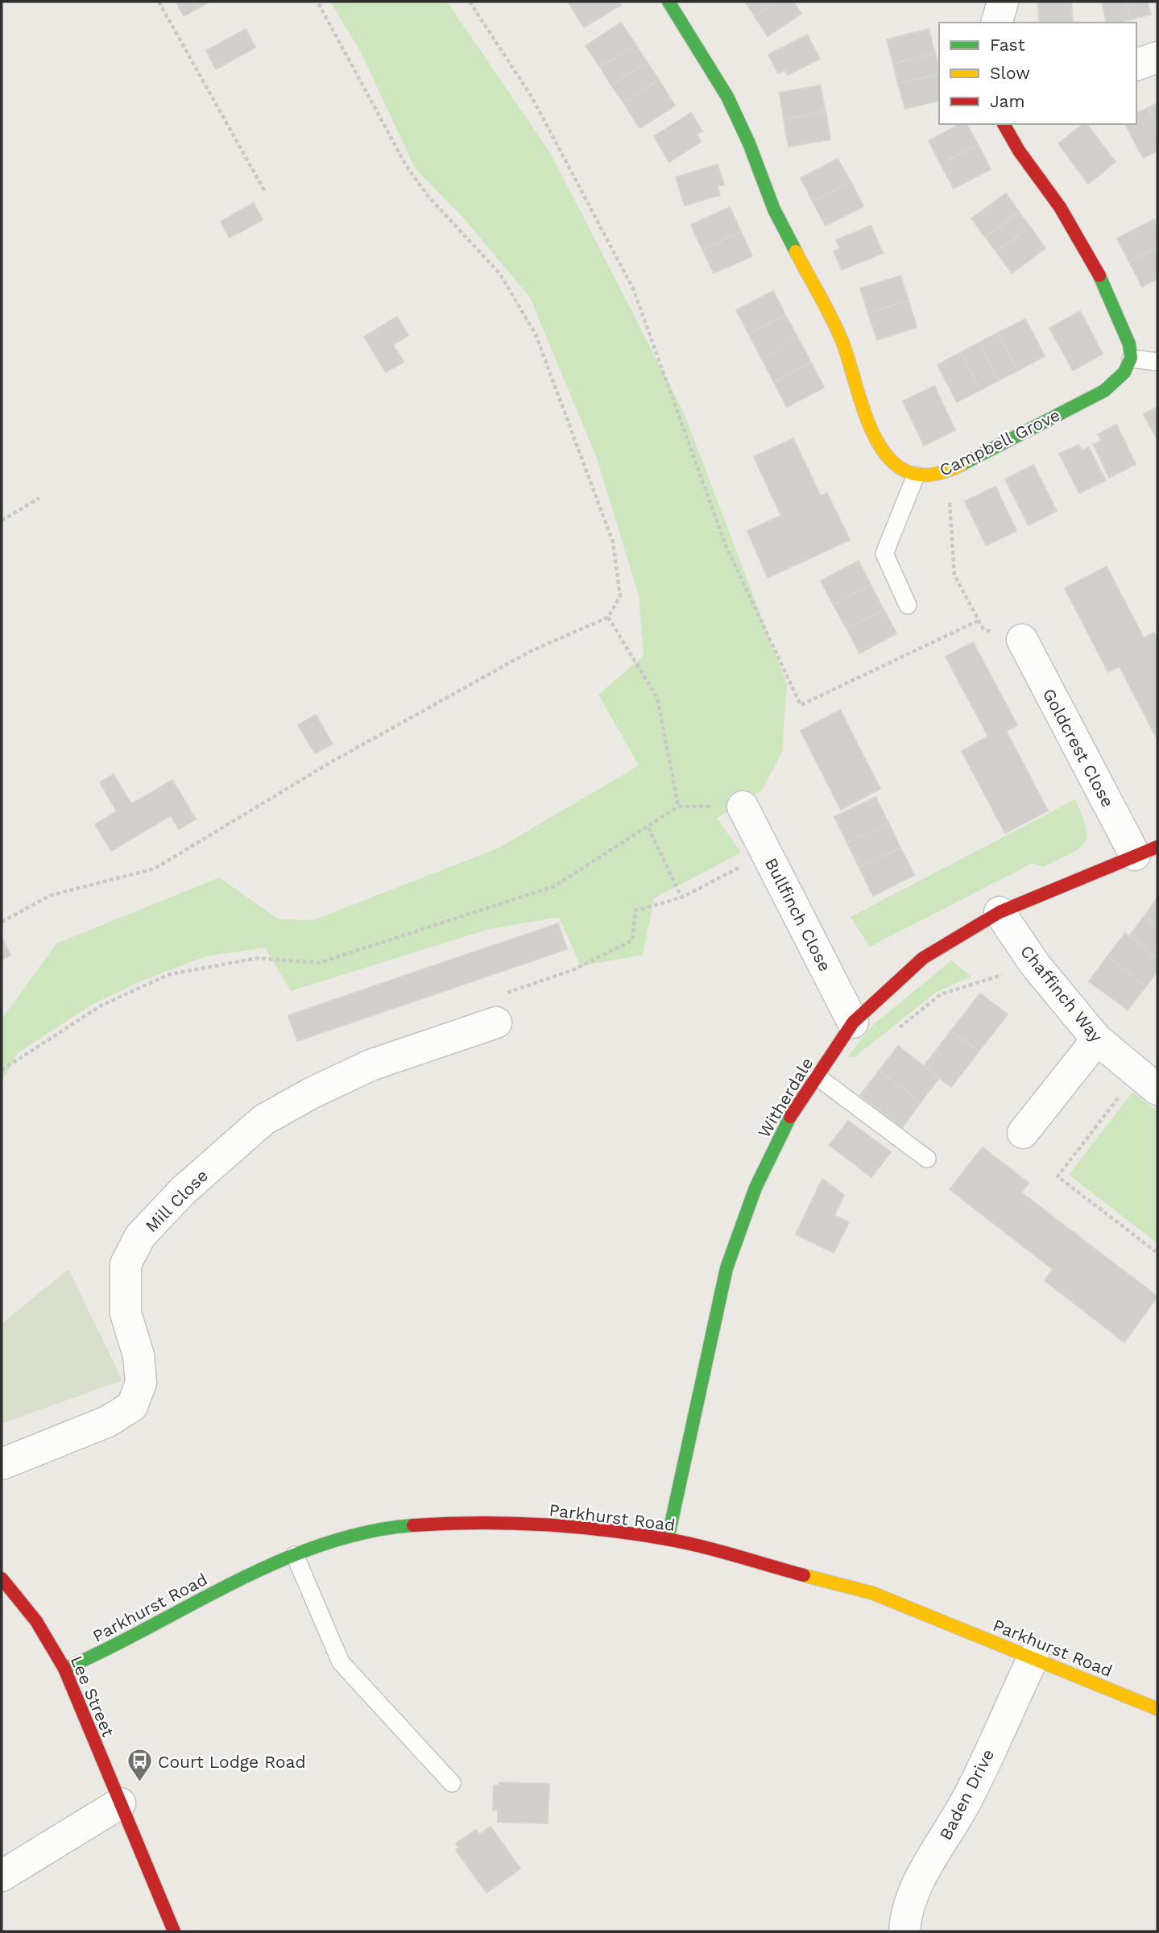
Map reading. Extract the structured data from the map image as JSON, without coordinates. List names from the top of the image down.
{
  "streets": {
    "street": [
      "Campbell Grove",
      "Goldcrest Close",
      "Bullfinch Close",
      "Chaffinch Way",
      "Witherdale",
      "Mill Close",
      "Parkhurst Road",
      "Lee Street",
      "Baden Drive"
    ]
  },
  "crossings": [
    ["Goldcrest Close", "Witherdale"],
    ["Bullfinch Close", "Witherdale"],
    ["Chaffinch Way", "Witherdale"],
    ["Witherdale", "Parkhurst Road"],
    ["Parkhurst Road", "Lee Street"],
    ["Parkhurst Road", "Baden Drive"]
  ],
  "places": {
    "bus stop": ["Court Lodge Road"]
  },
  "legend": ["Fast", "Slow", "Jam"]
}
